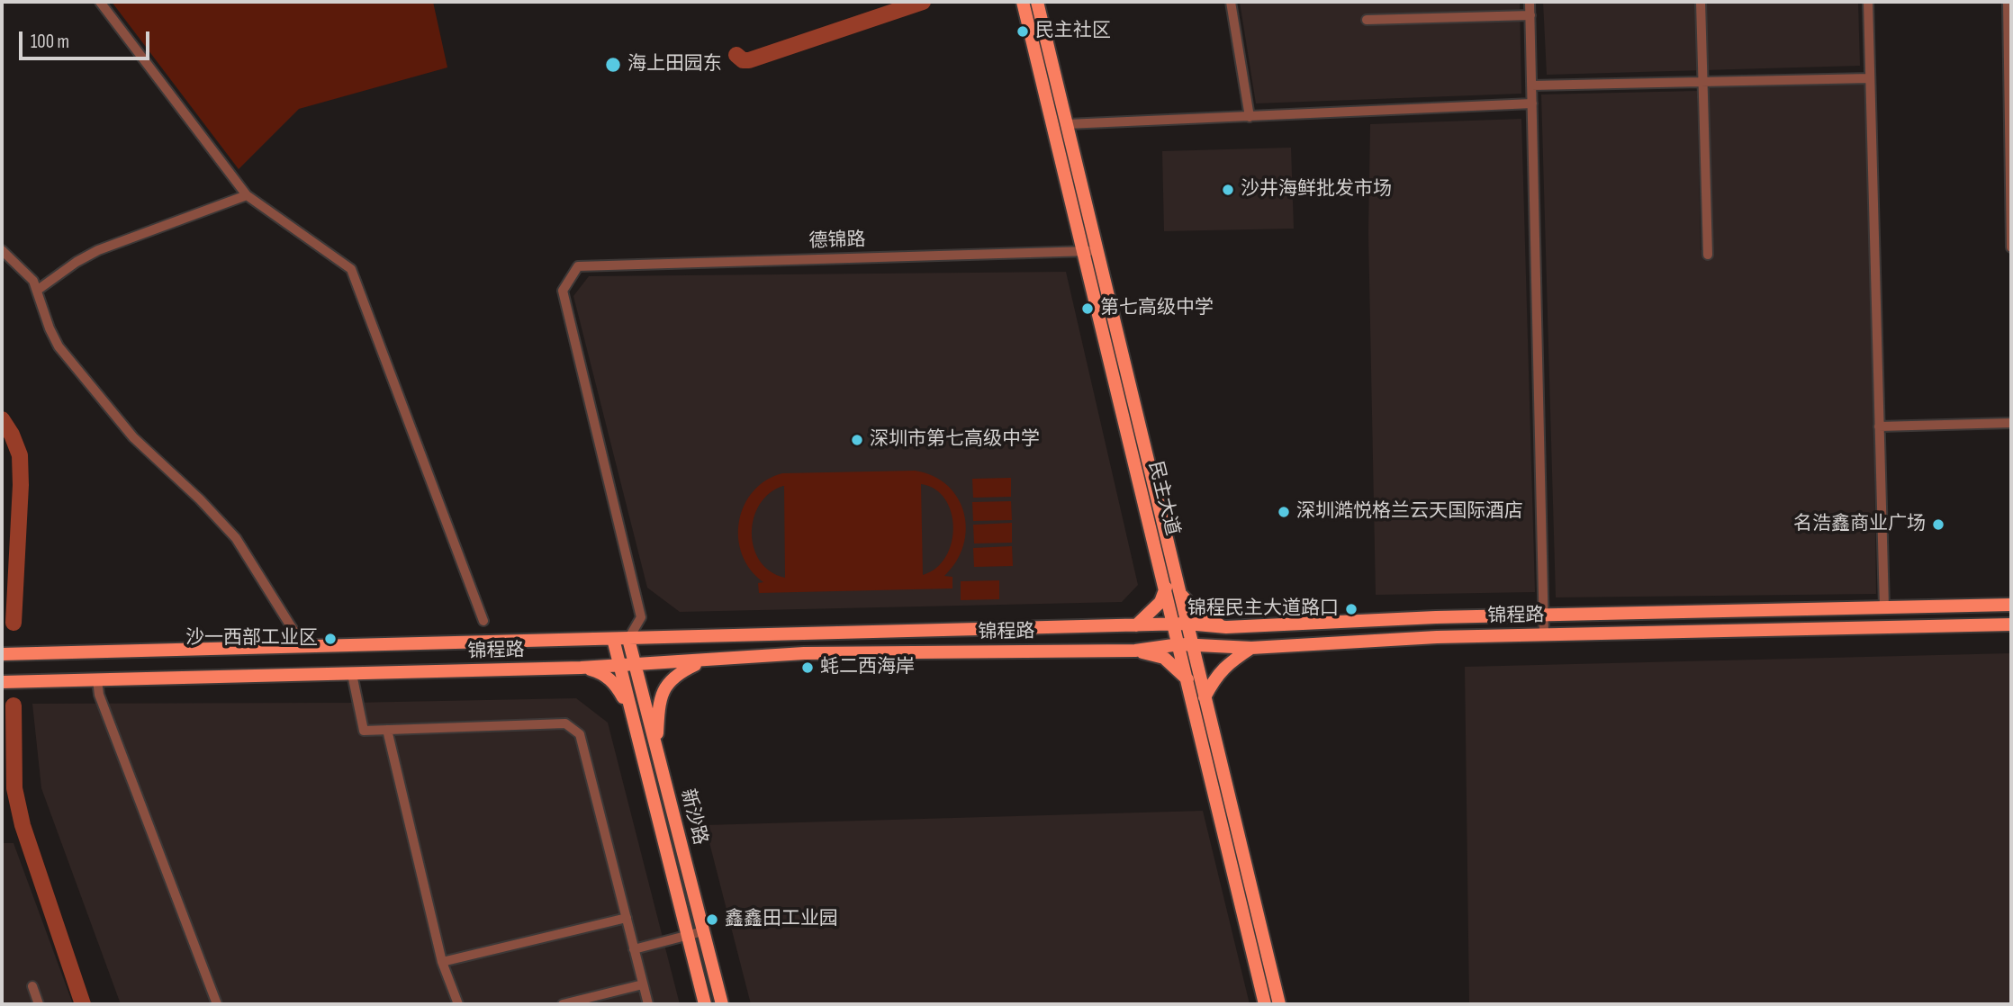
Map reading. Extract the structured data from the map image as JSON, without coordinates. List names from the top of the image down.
{
  "streets": {
    "main road": ["民主大道", "锦程路", "新沙路"],
    "street": ["德锦路"]
  },
  "crossings": [
    ["德锦路", "民主大道"],
    ["德锦路", "锦程路"],
    ["德锦路", "新沙路"],
    ["民主大道", "锦程路"],
    ["锦程路", "新沙路"]
  ],
  "places": [
    "民主社区",
    "海上田园东",
    "沙井海鲜批发市场",
    "第七高级中学",
    "深圳市第七高级中学",
    "深圳澔悦格兰云天国际酒店",
    "名浩鑫商业广场",
    "锦程民主大道路口",
    "沙一西部工业区",
    "蚝二西海岸",
    "鑫鑫田工业园"
  ],
  "scale_bar": "100 m"
}
